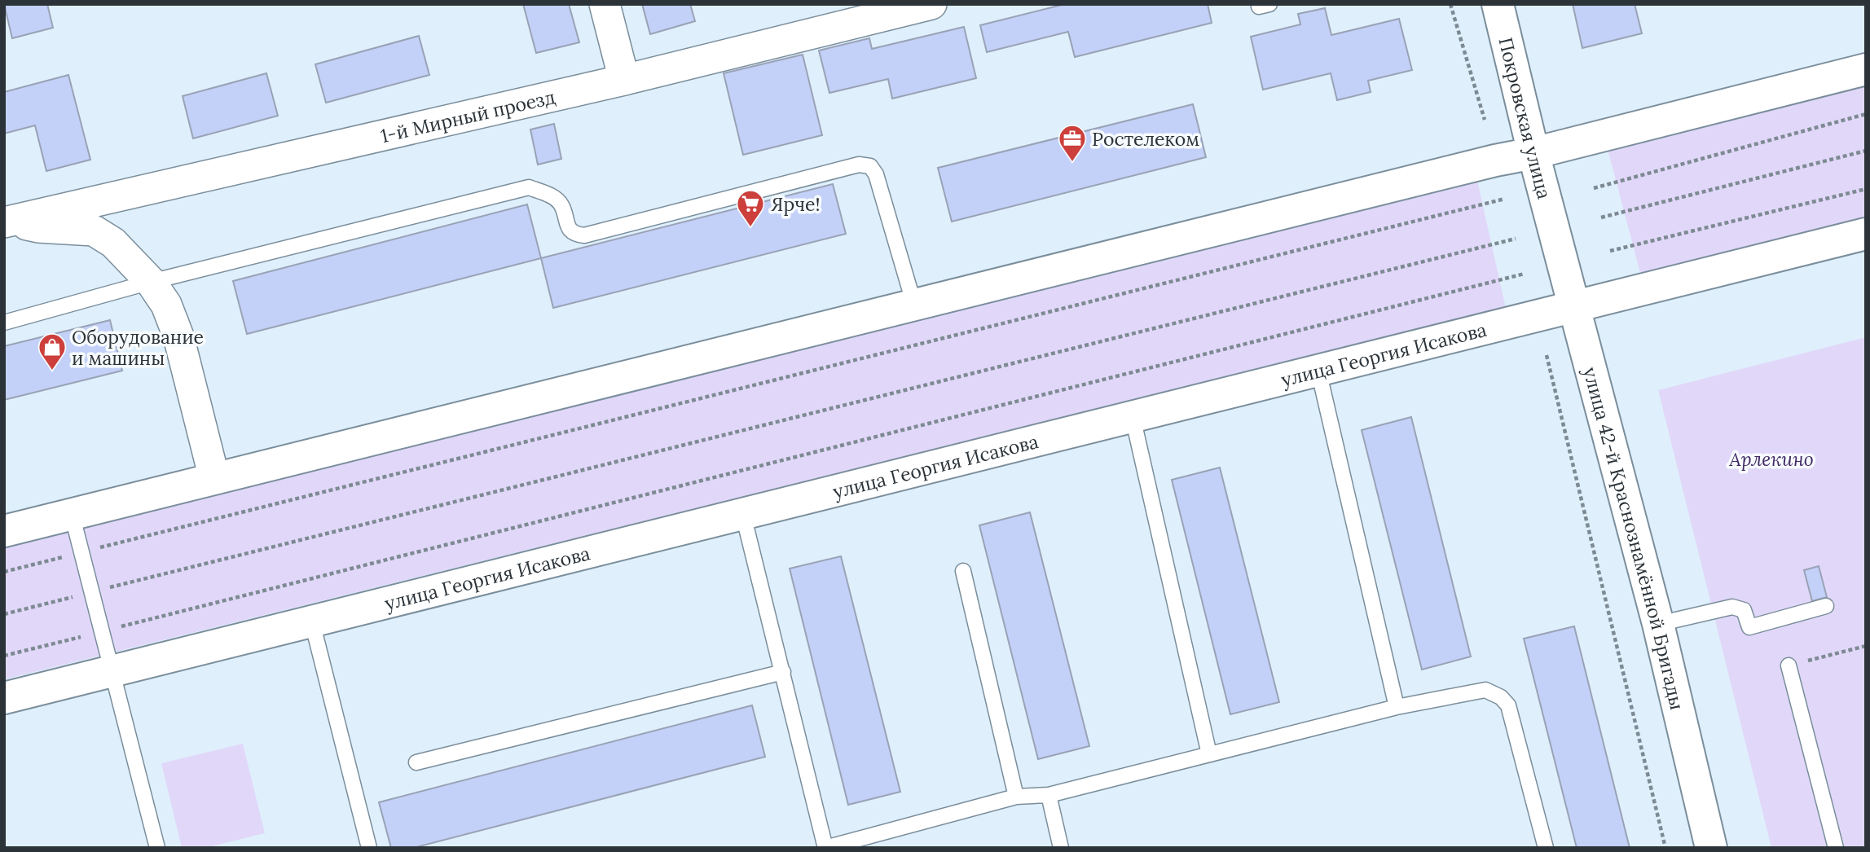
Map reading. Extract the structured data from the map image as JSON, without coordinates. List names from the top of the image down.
{
  "streets": {
    "street": [
      "1-й Мирный проезд",
      "Покровская улица",
      "улица Георгия Исакова",
      "улица 42-й Краснознамённой Бригады"
    ]
  },
  "crossings": [
    ["Покровская улица", "улица 42-й Краснознамённой Бригады"],
    ["улица Георгия Исакова", "улица 42-й Краснознамённой Бригады"]
  ],
  "parks": ["Арлекино"],
  "places": {
    "office": ["Ростелеком"],
    "supermarket": ["Ярче!"],
    "shop": ["Оборудование и машины"]
  }
}
